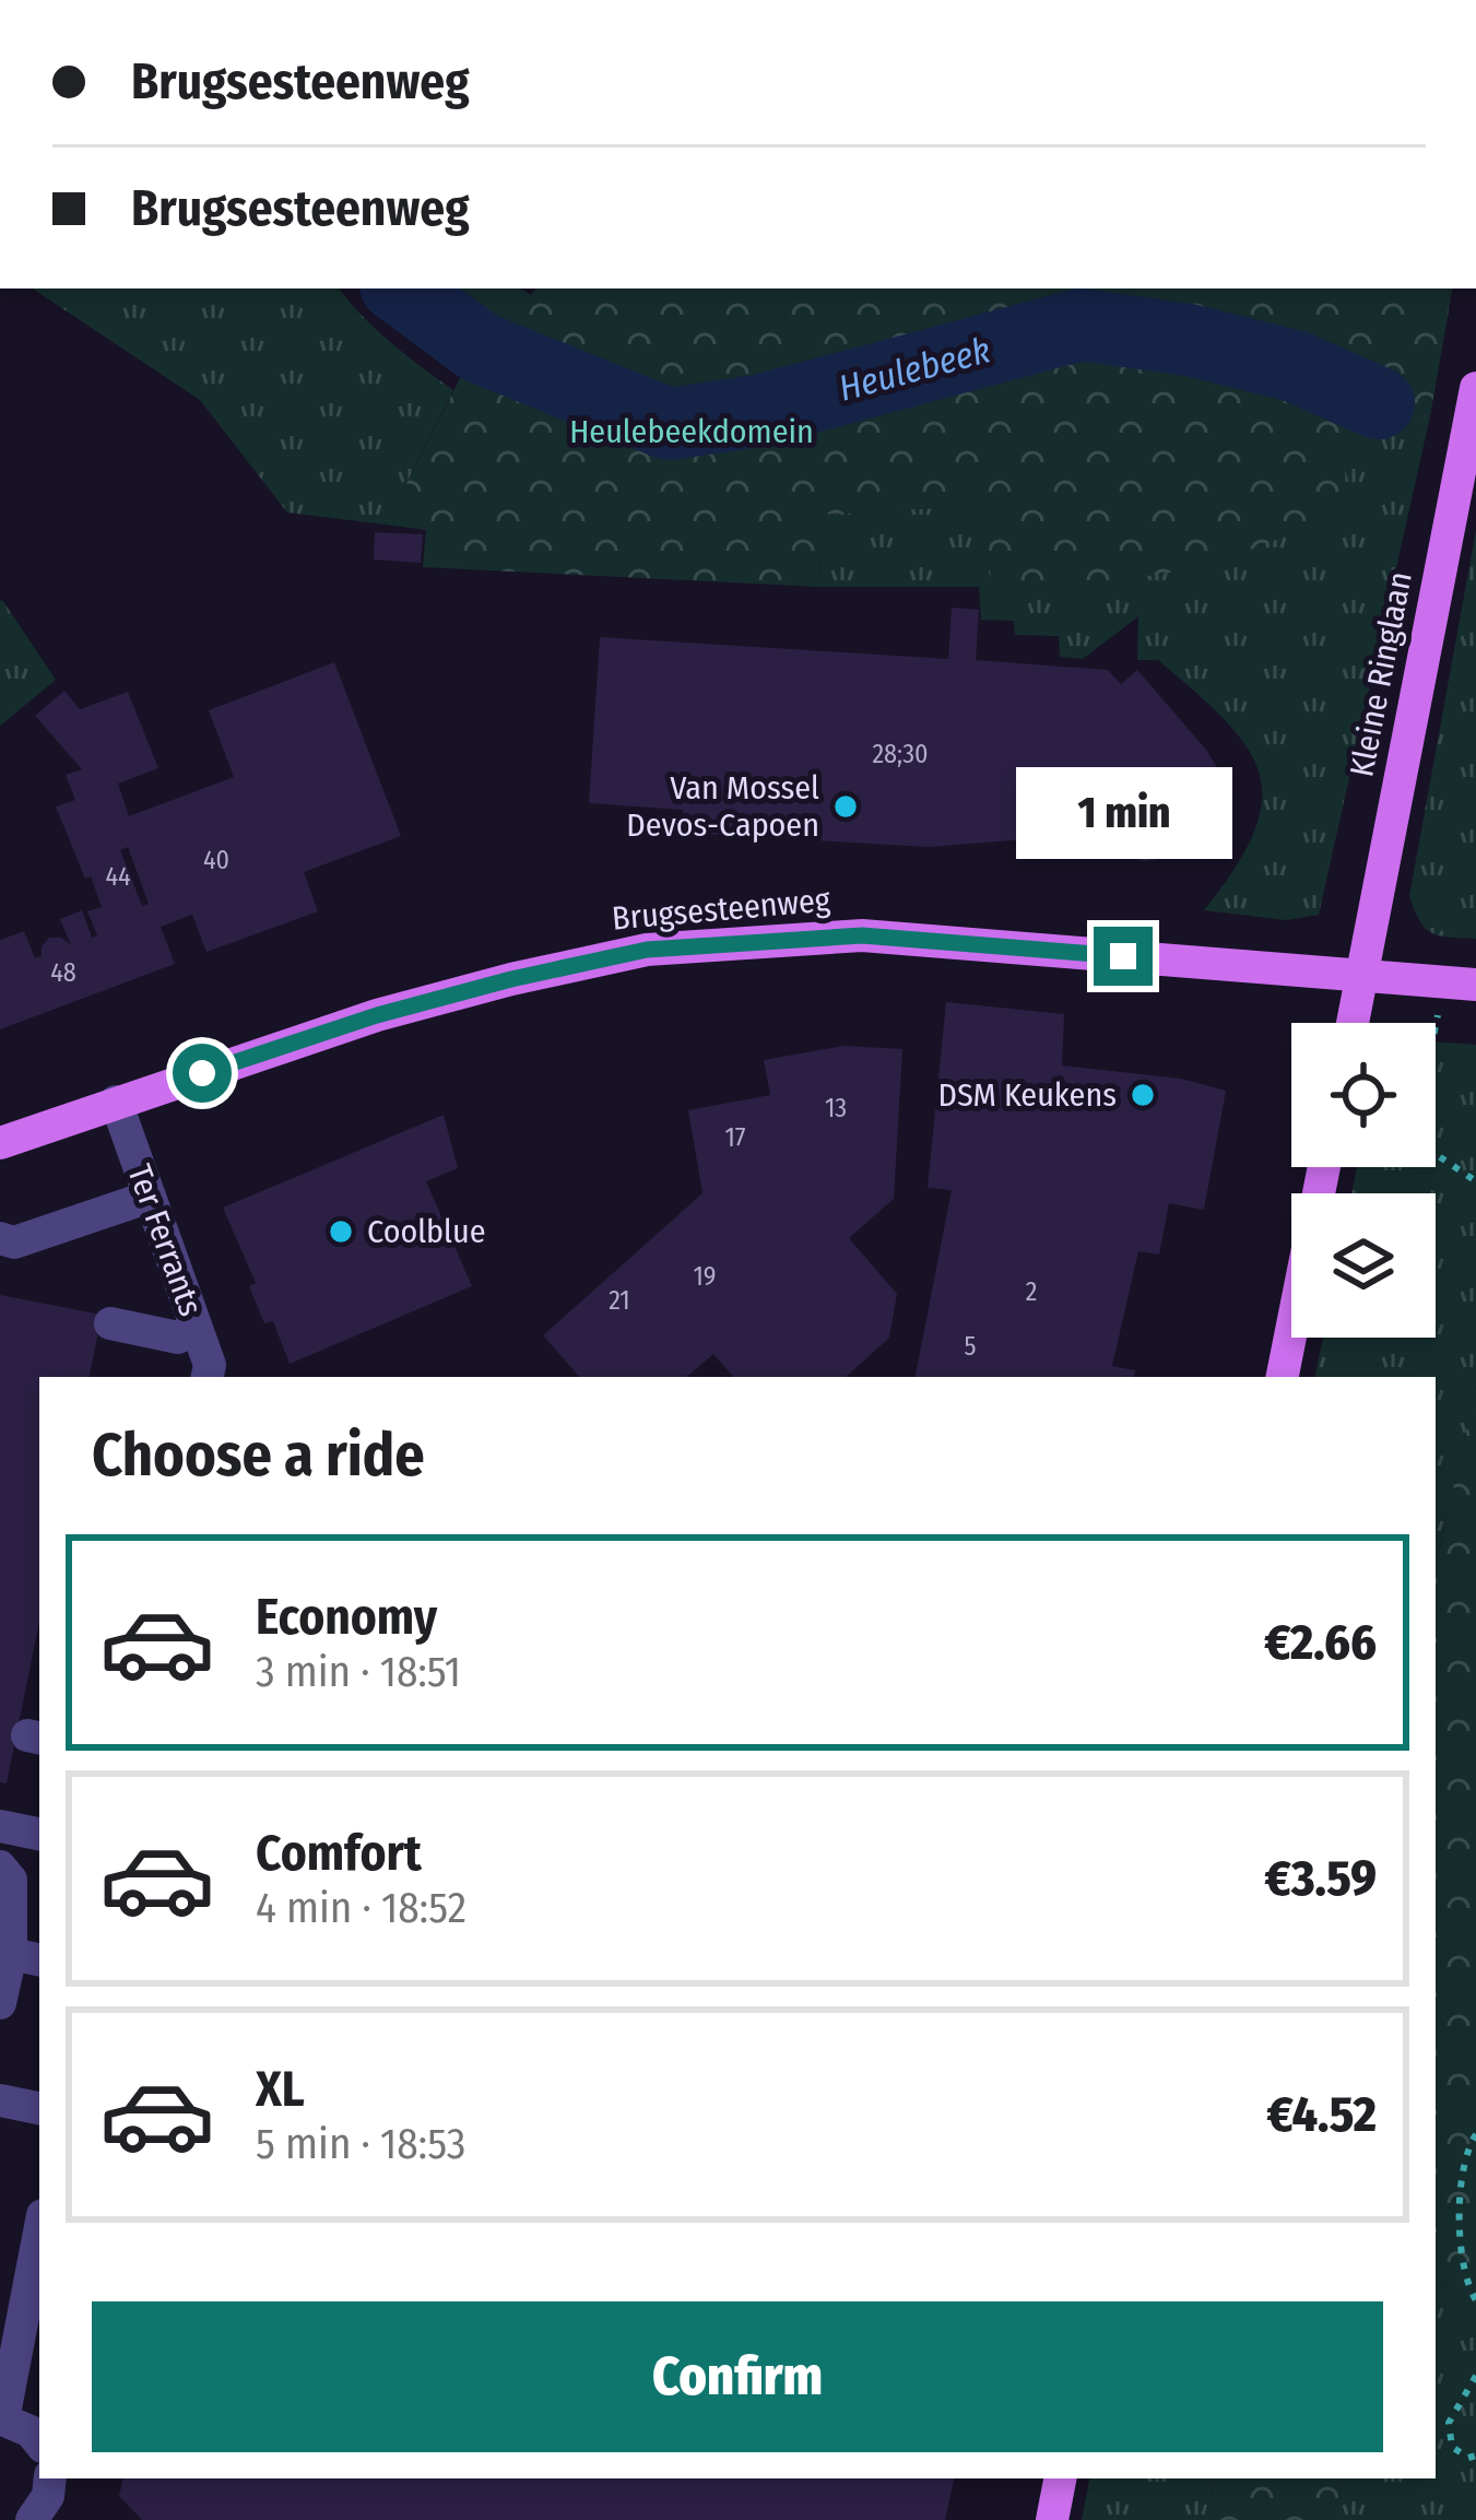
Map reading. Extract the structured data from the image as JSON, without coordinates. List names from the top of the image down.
{
  "streets": {
    "main road": ["Kleine Ringlaan", "Brugsesteenweg"],
    "street": ["Ter Ferrants"]
  },
  "crossings": [
    ["Kleine Ringlaan", "Brugsesteenweg"],
    ["Brugsesteenweg", "Ter Ferrants"]
  ],
  "water": ["Heulebeek"],
  "parks": ["Heulebeekdomein"],
  "places": ["Van Mossel Devos-Capoen", "DSM Keukens", "Coolblue"],
  "house_numbers": [
    "28;30",
    "40",
    "44",
    "48",
    "13",
    "17",
    "19",
    "2",
    "21",
    "5"
  ],
  "page": {
    "banner": ["Brugsesteenweg", "Brugsesteenweg"],
    "bubble": "1 min",
    "heading": "Choose a ride",
    "list": [
      {
        "name": "Economy",
        "note": "3 min · 18:51",
        "value": "€2.66"
      },
      {
        "name": "Comfort",
        "note": "4 min · 18:52",
        "value": "€3.59"
      },
      {
        "name": "XL",
        "note": "5 min · 18:53",
        "value": "€4.52"
      }
    ],
    "buttons": "Confirm"
  }
}
